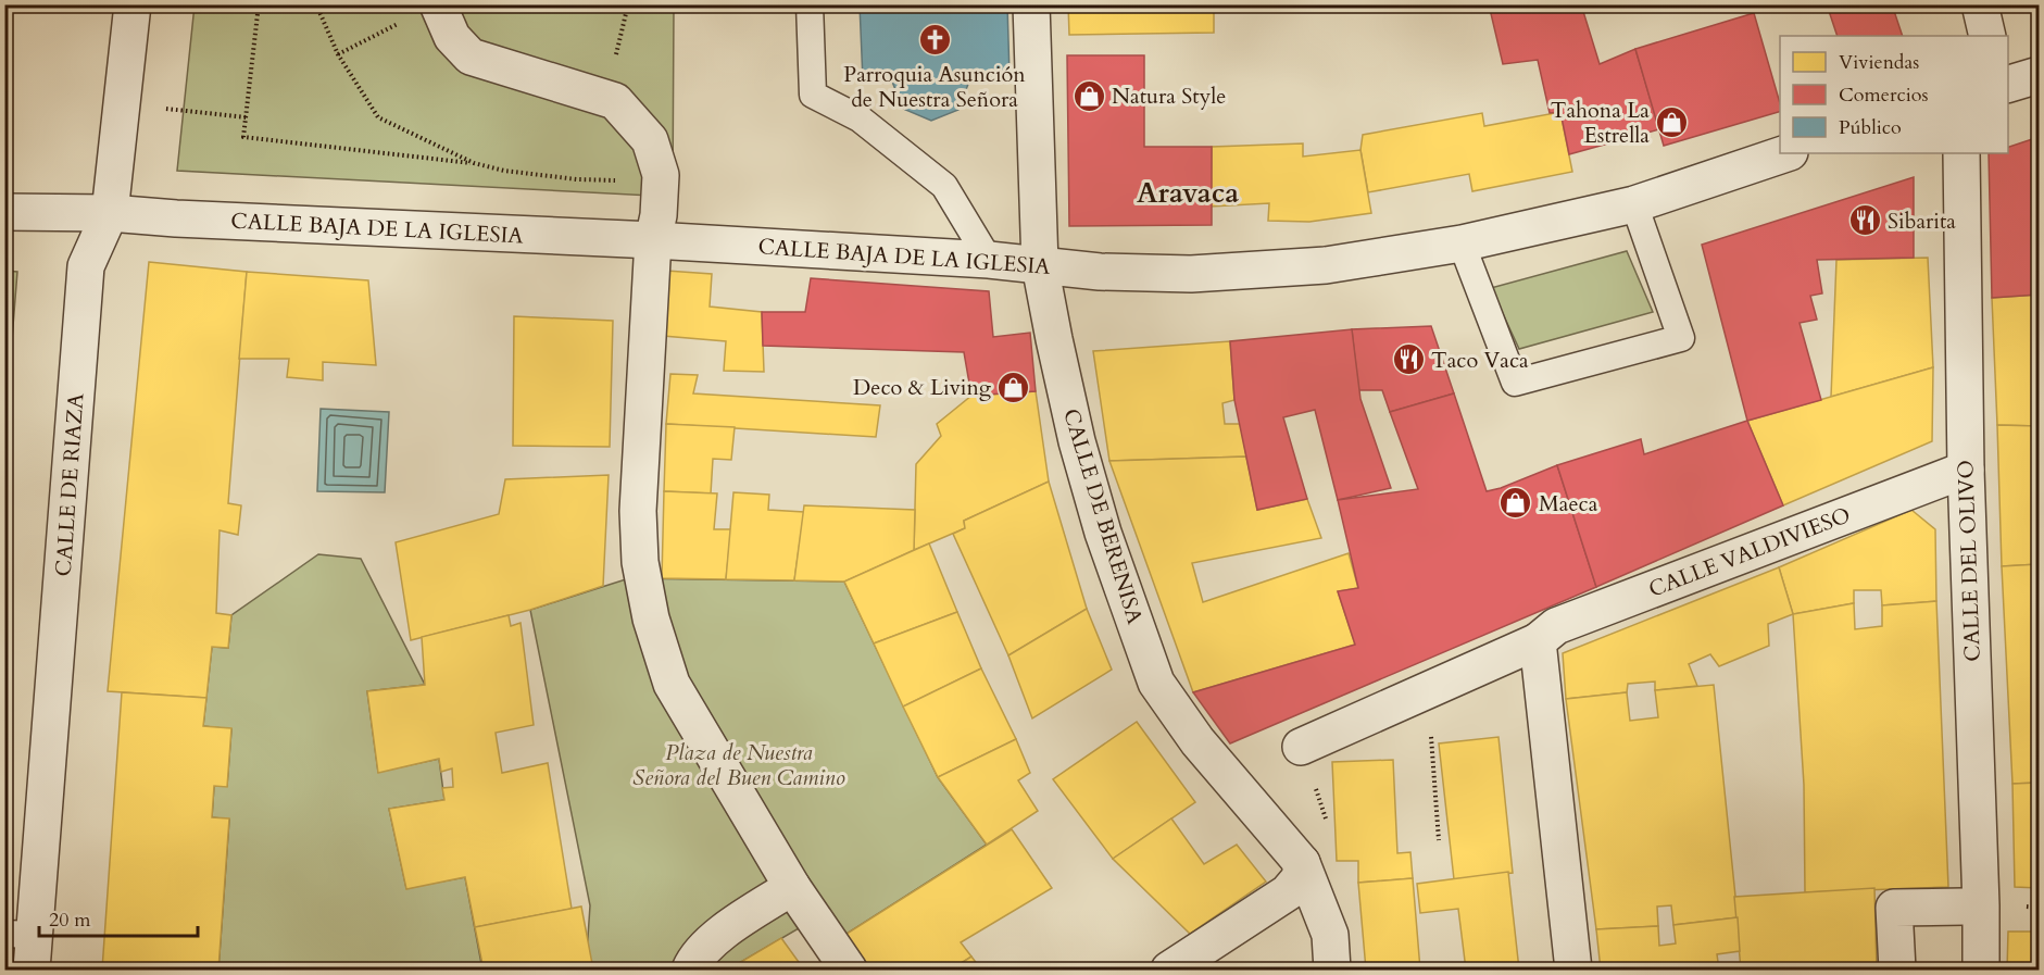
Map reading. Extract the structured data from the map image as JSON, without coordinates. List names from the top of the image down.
{
  "streets": {
    "street": [
      "CALLE BAJA DE LA IGLESIA",
      "CALLE DE RIAZA",
      "CALLE DE BERENISA",
      "CALLE VALDIVIESO",
      "CALLE DEL OLIVO"
    ]
  },
  "crossings": [
    ["CALLE BAJA DE LA IGLESIA", "CALLE DE RIAZA"],
    ["CALLE BAJA DE LA IGLESIA", "CALLE DE BERENISA"],
    ["CALLE VALDIVIESO", "CALLE DEL OLIVO"]
  ],
  "districts": ["Aravaca"],
  "parks": ["Plaza de Nuestra Señora del Buen Camino"],
  "places": {
    "church": ["Parroquia Asunción de Nuestra Señora"],
    "shop": [
      "Natura Style",
      "Tahona La Estrella",
      "Deco & Living",
      "Maeca"
    ],
    "restaurant": ["Sibarita", "Taco Vaca"]
  },
  "legend": ["Viviendas", "Comercios", "Público"],
  "scale_bar": "20 m"
}
